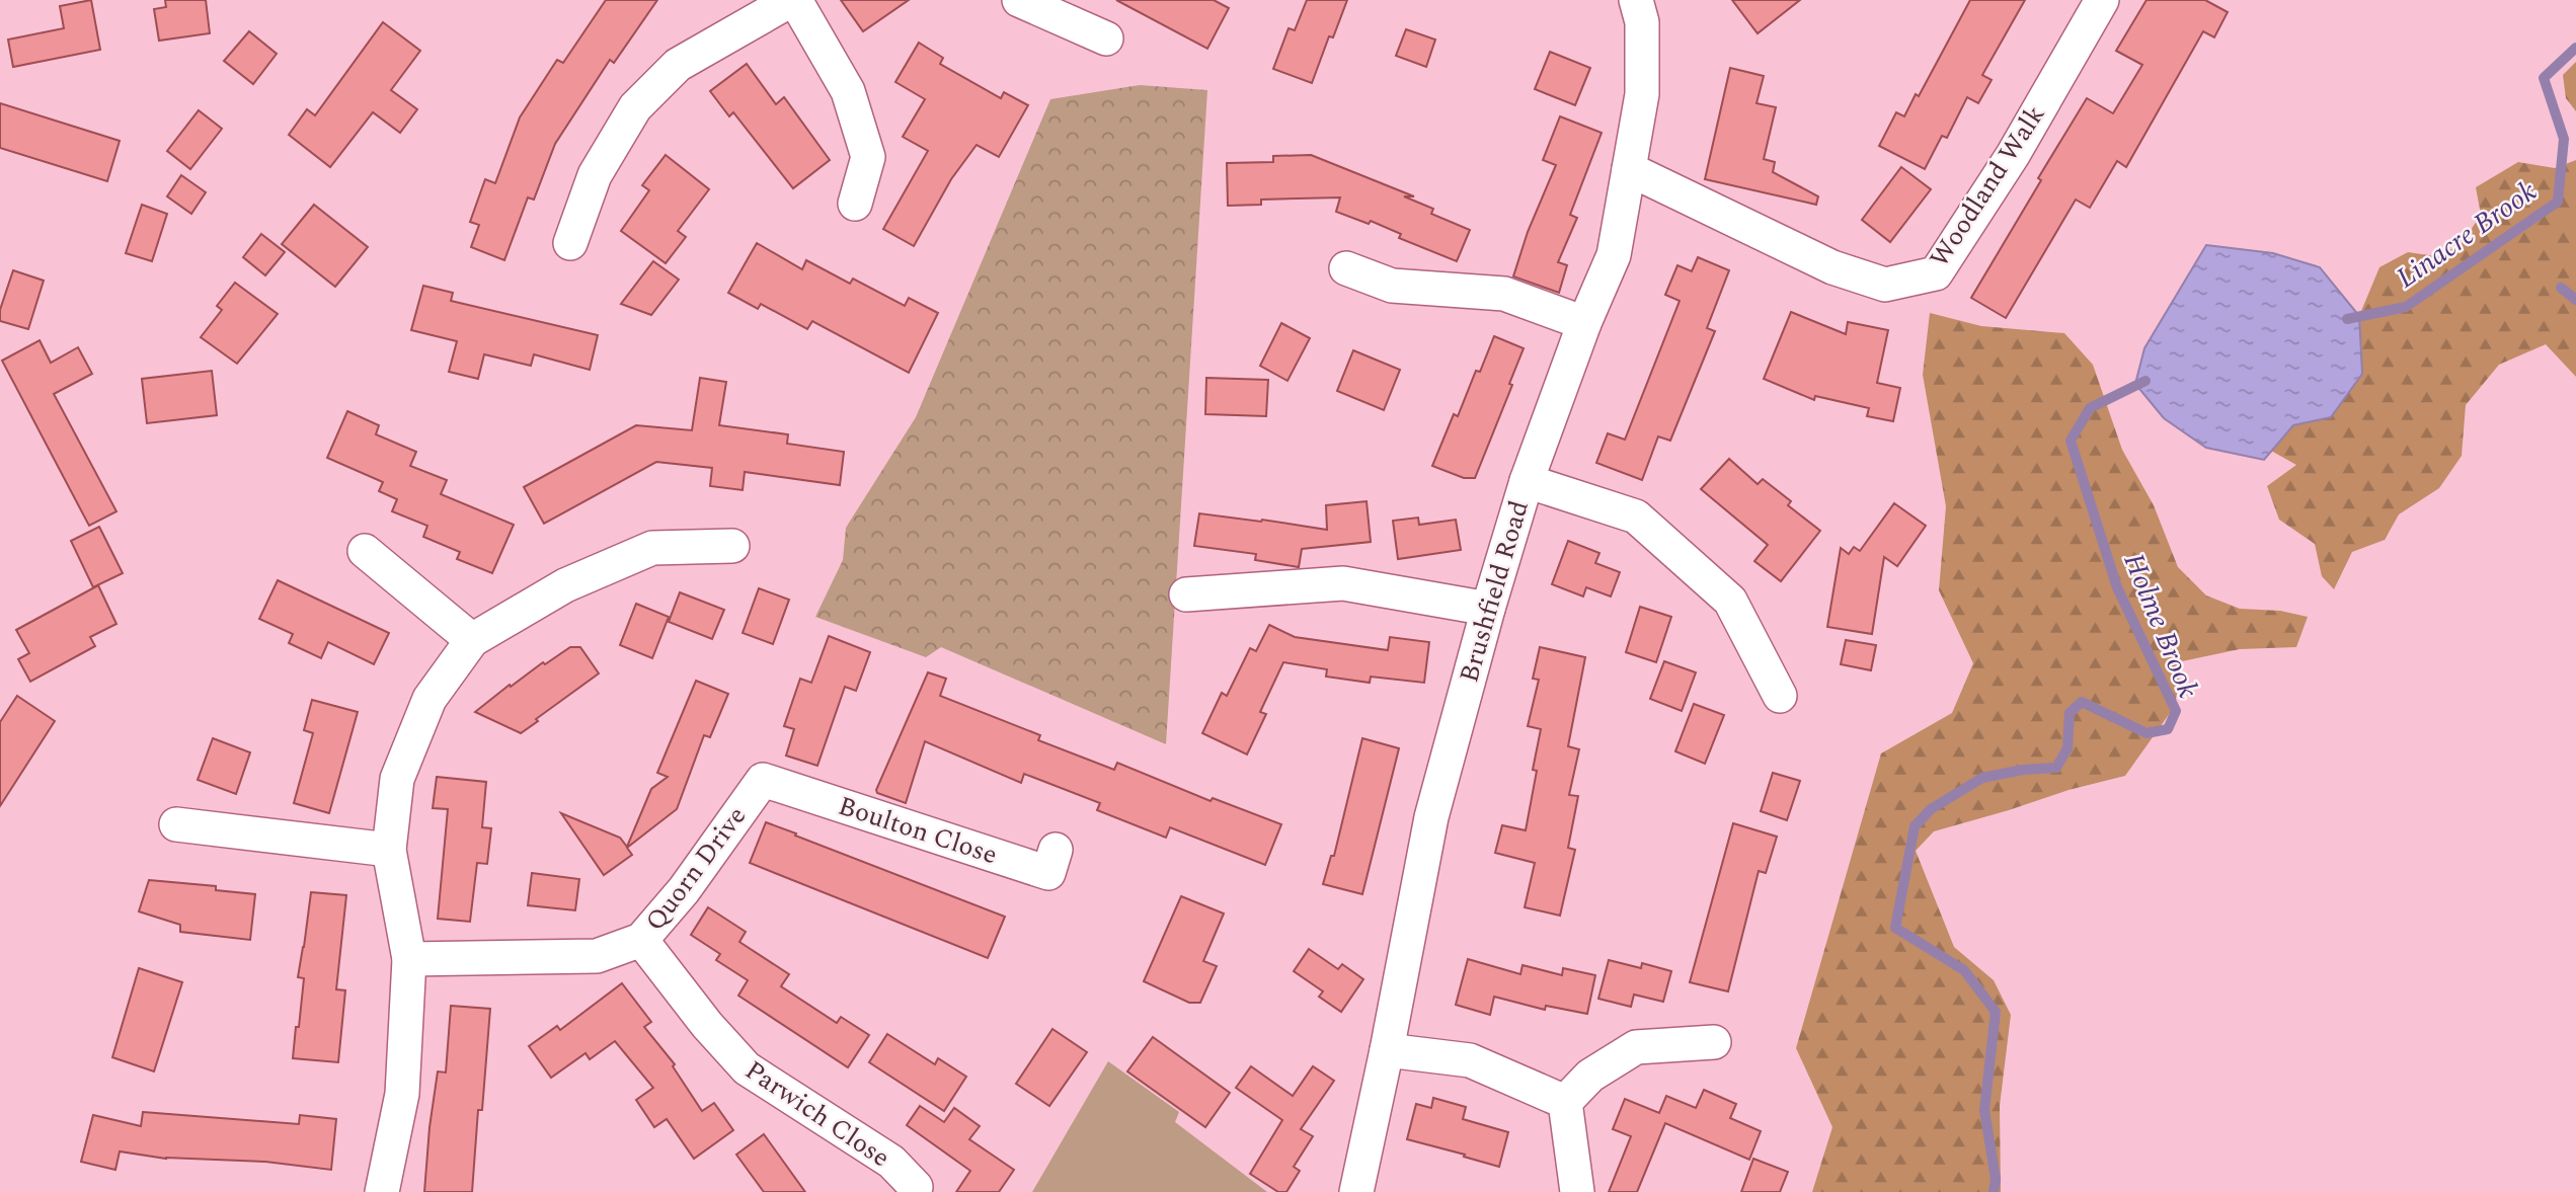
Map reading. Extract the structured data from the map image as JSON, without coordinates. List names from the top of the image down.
{
  "streets": {
    "street": [
      "Woodland Walk",
      "Brushfield Road",
      "Boulton Close",
      "Quorn Drive",
      "Parwich Close"
    ]
  },
  "crossings": [
    ["Woodland Walk", "Brushfield Road"],
    ["Boulton Close", "Quorn Drive"],
    ["Quorn Drive", "Parwich Close"]
  ],
  "water": ["Linacre Brook", "Holme Brook"]
}
